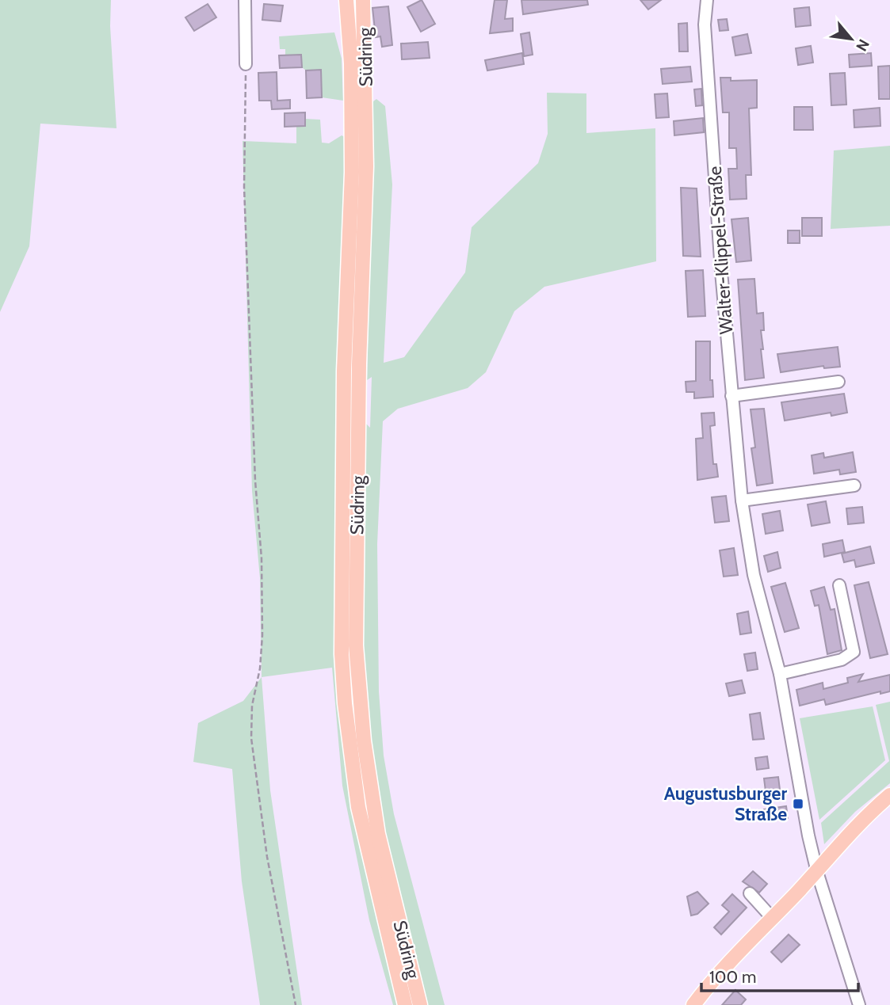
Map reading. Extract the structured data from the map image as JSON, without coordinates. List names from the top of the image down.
{
  "streets": {
    "main road": ["Südring"],
    "street": ["Walter-Klippel-Straße"]
  },
  "places": {
    "transit": ["Augustusburger Straße"]
  },
  "scale_bar": "100 m",
  "north": "bottom right"
}
